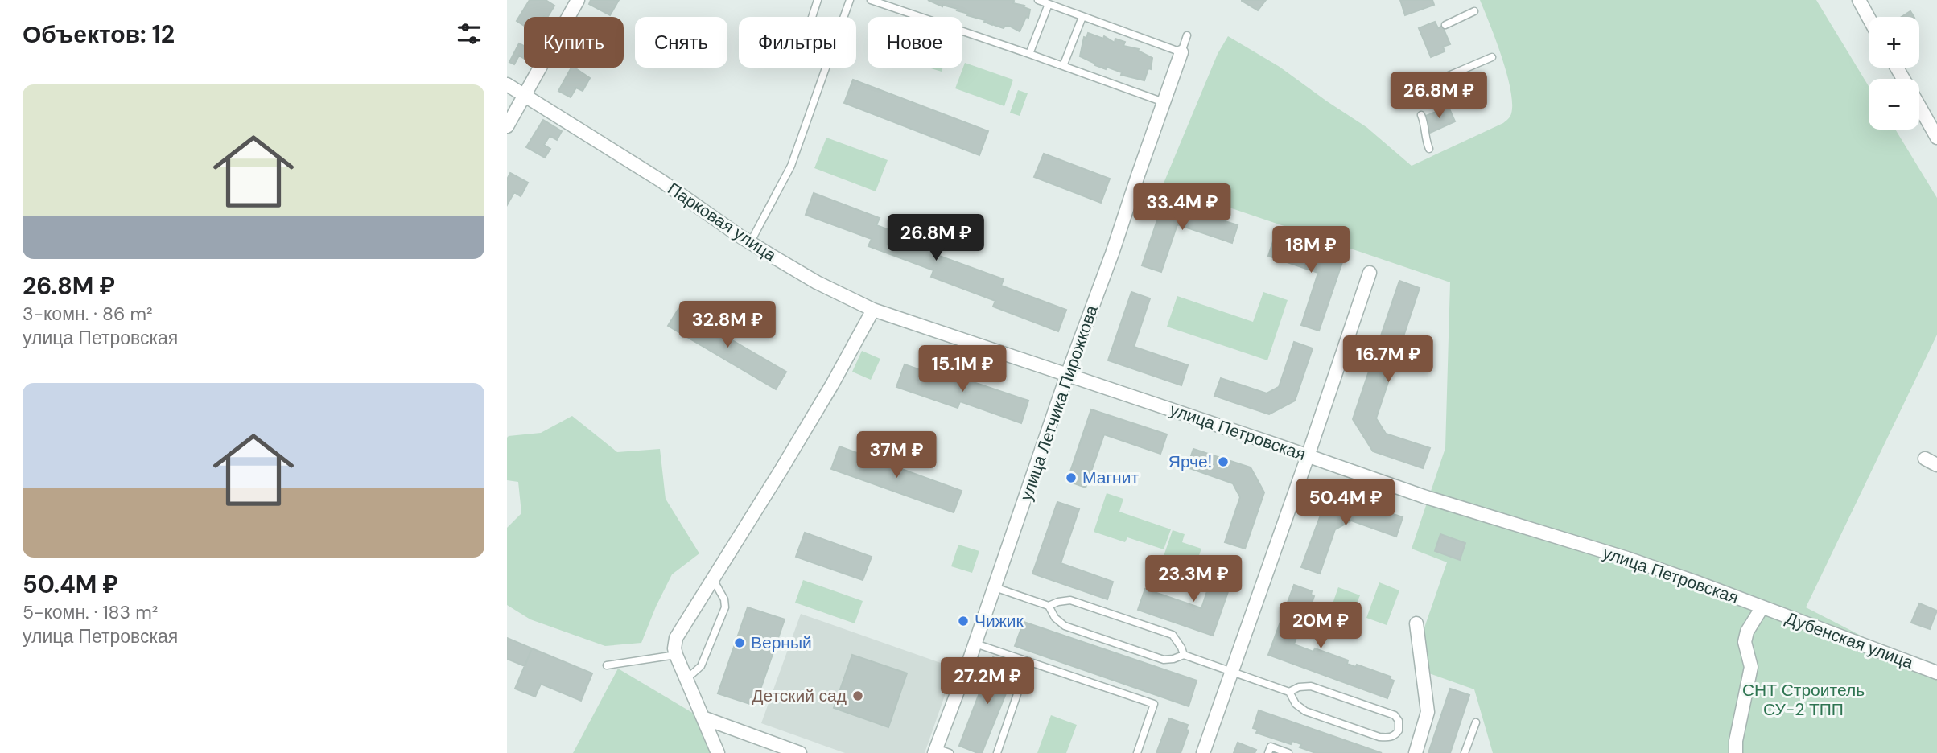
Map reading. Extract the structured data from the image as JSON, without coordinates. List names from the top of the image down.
{
  "streets": {
    "street": [
      "Парковая улица",
      "улица Летчика Пирожкова",
      "улица Петровская",
      "Дубенская улица"
    ]
  },
  "crossings": [
    ["Парковая улица", "улица Петровская"],
    ["улица Летчика Пирожкова", "улица Петровская"],
    ["улица Петровская", "Дубенская улица"]
  ],
  "parks": ["СНТ Строитель СУ-2 ТПП"],
  "places": [
    "Ярче!",
    "Магнит",
    "Чижик",
    "Верный",
    "Детский сад"
  ],
  "page": {
    "heading": "Объектов: 12",
    "map_buttons": ["+", "−"],
    "chip": [
      "Купить",
      "Снять",
      "Фильтры",
      "Новое"
    ],
    "list": [
      {
        "name": "26.8M ₽",
        "note": "3-комн. · 86 m² · улица Петровская"
      },
      {
        "name": "50.4M ₽",
        "note": "5-комн. · 183 m² · улица Петровская"
      }
    ],
    "price": [
      "26.8M ₽",
      "33.4M ₽",
      "26.8M ₽",
      "18M ₽",
      "32.8M ₽",
      "16.7M ₽",
      "15.1M ₽",
      "37M ₽",
      "50.4M ₽",
      "23.3M ₽",
      "20M ₽",
      "27.2M ₽"
    ]
  }
}
